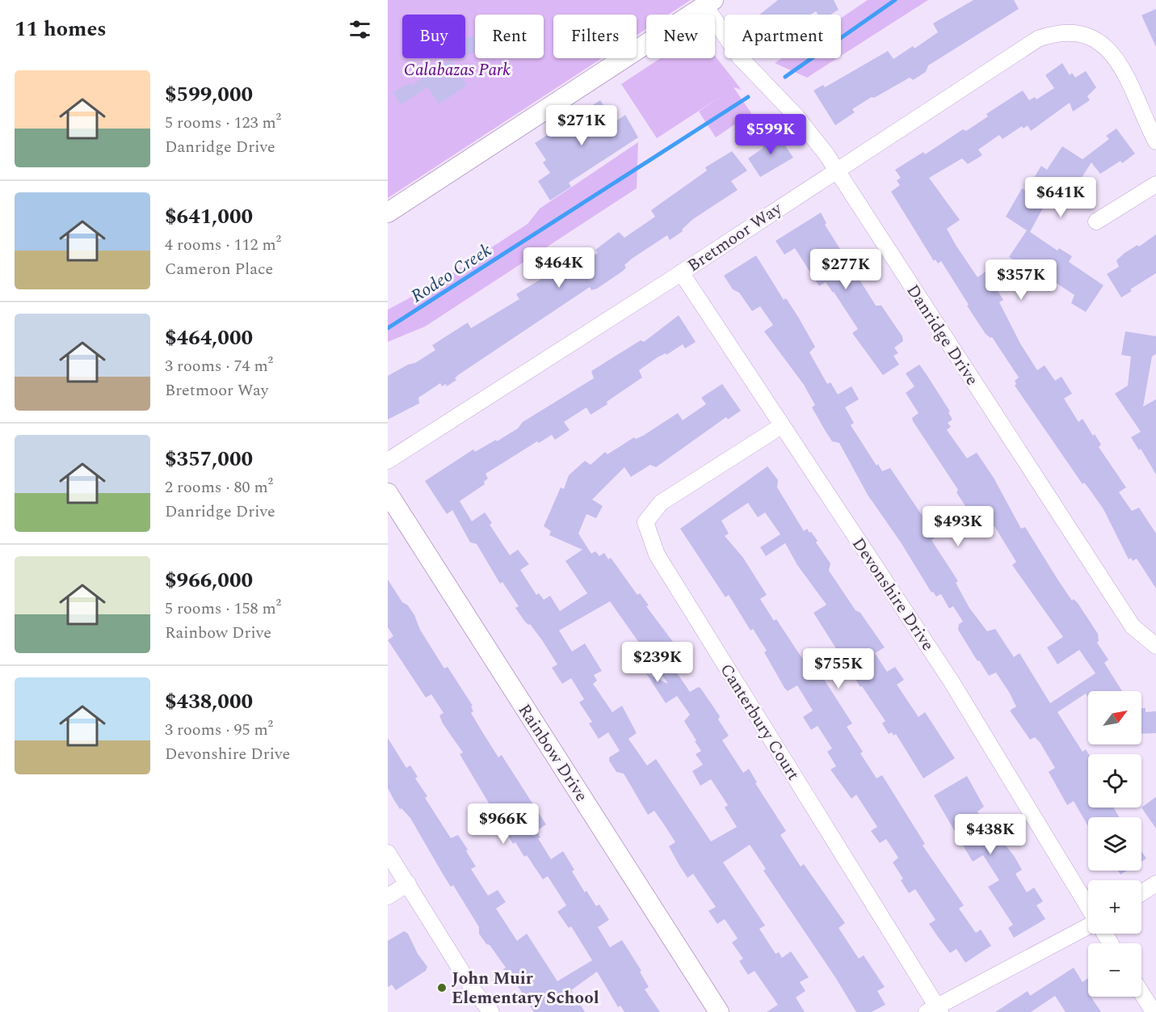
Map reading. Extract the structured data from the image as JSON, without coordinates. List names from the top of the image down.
{
  "streets": {
    "street": [
      "Bretmoor Way",
      "Danridge Drive",
      "Devonshire Drive",
      "Canterbury Court",
      "Rainbow Drive"
    ]
  },
  "crossings": [
    ["Bretmoor Way", "Danridge Drive"],
    ["Bretmoor Way", "Devonshire Drive"],
    ["Devonshire Drive", "Canterbury Court"]
  ],
  "water": ["Rodeo Creek"],
  "parks": ["Calabazas Park"],
  "places": ["John Muir Elementary School"],
  "north": "top right",
  "page": {
    "heading": "11 homes",
    "chip": [
      "Buy",
      "Rent",
      "Filters",
      "New",
      "Apartment"
    ],
    "list": [
      {
        "name": "$599,000",
        "note": "5 rooms · 123 m² · Danridge Drive"
      },
      {
        "name": "$641,000",
        "note": "4 rooms · 112 m² · Cameron Place"
      },
      {
        "name": "$464,000",
        "note": "3 rooms · 74 m² · Bretmoor Way"
      },
      {
        "name": "$357,000",
        "note": "2 rooms · 80 m² · Danridge Drive"
      },
      {
        "name": "$966,000",
        "note": "5 rooms · 158 m² · Rainbow Drive"
      },
      {
        "name": "$438,000",
        "note": "3 rooms · 95 m² · Devonshire Drive"
      }
    ],
    "price": [
      "$271K",
      "$599K",
      "$641K",
      "$464K",
      "$277K",
      "$357K",
      "$493K",
      "$239K",
      "$755K",
      "$966K",
      "$438K"
    ],
    "map_buttons": ["+", "−"]
  }
}
